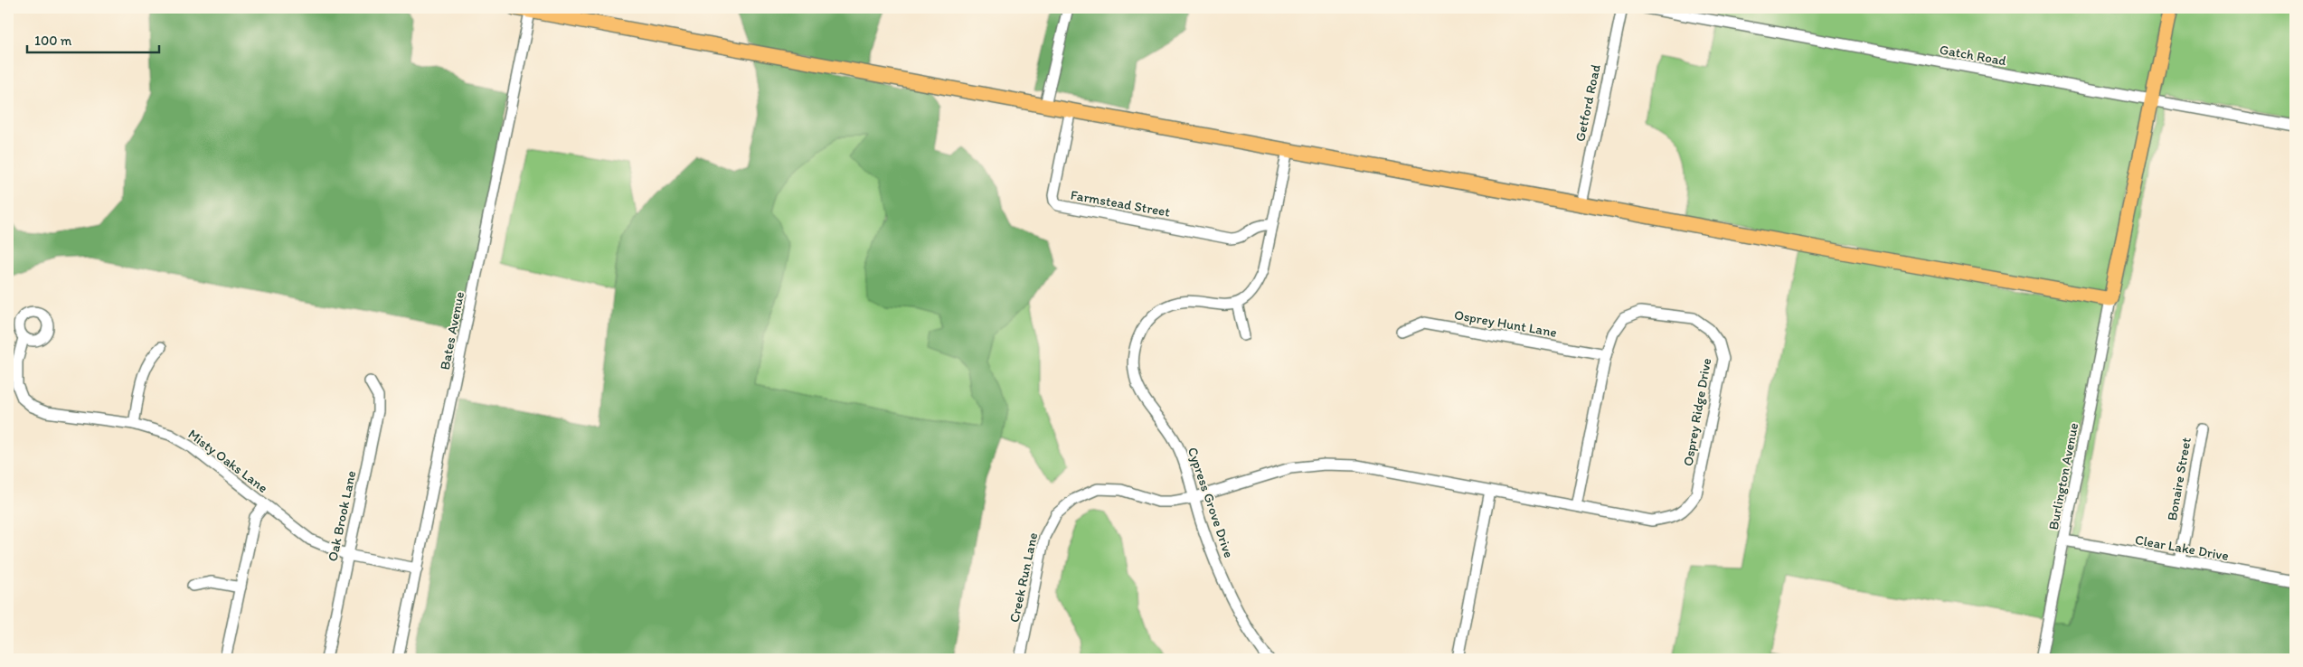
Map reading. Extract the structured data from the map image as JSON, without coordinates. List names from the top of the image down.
{
  "streets": {
    "street": [
      "Gatch Road",
      "Getford Road",
      "Farmstead Street",
      "Osprey Hunt Lane",
      "Bates Avenue",
      "Osprey Ridge Drive",
      "Misty Oaks Lane",
      "Burlington Avenue",
      "Bonaire Street",
      "Cypress Grove Drive",
      "Oak Brook Lane",
      "Clear Lake Drive",
      "Creek Run Lane"
    ]
  },
  "crossings": [
    ["Osprey Hunt Lane", "Osprey Ridge Drive"],
    ["Bates Avenue", "Misty Oaks Lane"],
    ["Osprey Ridge Drive", "Cypress Grove Drive"],
    ["Osprey Ridge Drive", "Creek Run Lane"],
    ["Misty Oaks Lane", "Oak Brook Lane"],
    ["Burlington Avenue", "Clear Lake Drive"],
    ["Bonaire Street", "Clear Lake Drive"],
    ["Cypress Grove Drive", "Creek Run Lane"]
  ],
  "scale_bar": "100 m"
}
